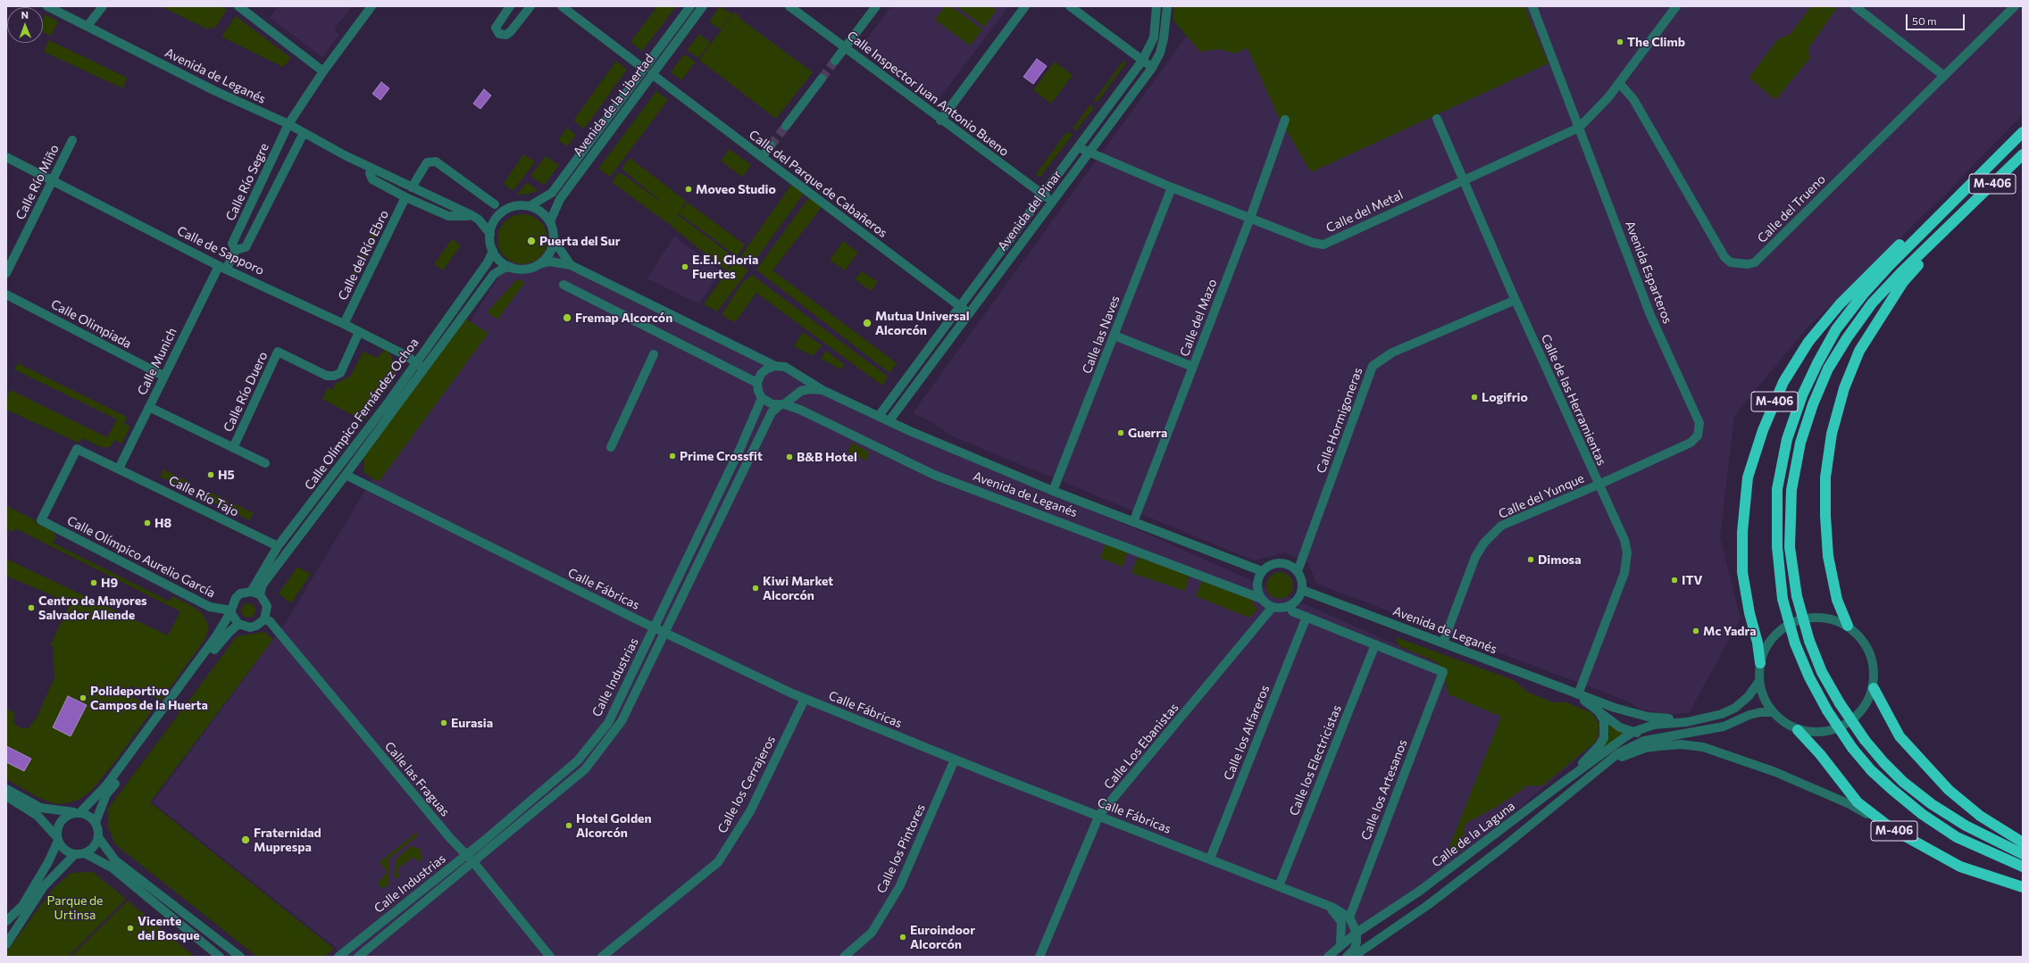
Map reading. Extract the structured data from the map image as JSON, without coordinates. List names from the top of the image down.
{
  "streets": {
    "highway": ["M-406"],
    "street": [
      "Avenida de Leganés",
      "Calle Inspector Juan Antonio Bueno",
      "Avenida de la Libertad",
      "Calle Río Miño",
      "Calle Río Segre",
      "Calle del Parque de Cabañeros",
      "Calle del Trueno",
      "Avenida del Pinar",
      "Calle del Metal",
      "Calle de Sapporo",
      "Calle del Río Ebro",
      "Avenida Esparteros",
      "Calle del Mazo",
      "Calle Olimpiada",
      "Calle las Naves",
      "Calle Munich",
      "Calle Río Duero",
      "Calle de las Herramientas",
      "Calle Olímpico Fernández Ochoa",
      "Calle Hormigoneras",
      "Calle Río Tajo",
      "Calle del Yunque",
      "Calle Olímpico Aurelio García",
      "Calle Fábricas",
      "Calle Industrias",
      "Calle los Alfareros",
      "Calle Los Ebanistas",
      "Calle los Electricistas",
      "Calle las Fraguas",
      "Calle los Cerrajeros",
      "Calle los Artesanos",
      "Calle de la Laguna",
      "Calle los Pintores"
    ]
  },
  "crossings": [
    ["Avenida de Leganés", "Avenida de la Libertad"],
    ["Avenida de Leganés", "Calle Río Segre"],
    ["Avenida de Leganés", "Avenida del Pinar"],
    ["Avenida de Leganés", "Calle del Mazo"],
    ["Avenida de Leganés", "Calle las Naves"],
    ["Avenida de Leganés", "Calle de las Herramientas"],
    ["Avenida de Leganés", "Calle Olímpico Fernández Ochoa"],
    ["Avenida de Leganés", "Calle Hormigoneras"],
    ["Avenida de Leganés", "Calle del Yunque"],
    ["Avenida de Leganés", "Calle Industrias"],
    ["Avenida de Leganés", "Calle Los Ebanistas"],
    ["Avenida de Leganés", "Calle de la Laguna"],
    ["Calle Inspector Juan Antonio Bueno", "Avenida del Pinar"],
    ["Avenida de la Libertad", "Calle del Parque de Cabañeros"],
    ["Avenida de la Libertad", "Calle Olímpico Fernández Ochoa"],
    ["Calle Río Miño", "Calle de Sapporo"],
    ["Calle Río Segre", "Calle de Sapporo"],
    ["Calle Río Segre", "Calle Munich"],
    ["Calle del Parque de Cabañeros", "Avenida del Pinar"],
    ["Calle del Trueno", "Calle del Metal"],
    ["Avenida del Pinar", "Calle del Metal"],
    ["Calle del Metal", "Avenida Esparteros"],
    ["Calle del Metal", "Calle del Mazo"],
    ["Calle del Metal", "Calle las Naves"],
    ["Calle del Metal", "Calle de las Herramientas"],
    ["Calle de Sapporo", "Calle del Río Ebro"],
    ["Calle de Sapporo", "Calle Munich"],
    ["Calle de Sapporo", "Calle Río Duero"],
    ["Calle de Sapporo", "Calle Olímpico Fernández Ochoa"],
    ["Avenida Esparteros", "Calle del Yunque"],
    ["Calle Olimpiada", "Calle Munich"],
    ["Calle Munich", "Calle Río Duero"],
    ["Calle Munich", "Calle Río Tajo"],
    ["Calle de las Herramientas", "Calle Hormigoneras"],
    ["Calle de las Herramientas", "Calle del Yunque"],
    ["Calle Olímpico Fernández Ochoa", "Calle Río Tajo"],
    ["Calle Olímpico Fernández Ochoa", "Calle Olímpico Aurelio García"],
    ["Calle Olímpico Fernández Ochoa", "Calle Fábricas"],
    ["Calle Olímpico Fernández Ochoa", "Calle las Fraguas"],
    ["Calle Hormigoneras", "Calle Los Ebanistas"],
    ["Calle Río Tajo", "Calle Olímpico Aurelio García"],
    ["Calle Olímpico Aurelio García", "Calle las Fraguas"],
    ["Calle Fábricas", "Calle Industrias"],
    ["Calle Fábricas", "Calle los Alfareros"],
    ["Calle Fábricas", "Calle Los Ebanistas"],
    ["Calle Fábricas", "Calle los Electricistas"],
    ["Calle Fábricas", "Calle los Cerrajeros"],
    ["Calle Fábricas", "Calle los Artesanos"],
    ["Calle Fábricas", "Calle los Pintores"],
    ["Calle Industrias", "Calle las Fraguas"],
    ["Calle los Electricistas", "Calle los Artesanos"]
  ],
  "parks": ["Parque de Urtinsa"],
  "places": [
    "The Climb",
    "Moveo Studio",
    "Puerta del Sur",
    "E.E.I. Gloria Fuertes",
    "Fremap Alcorcón",
    "Mutua Universal Alcorcón",
    "Logifrio",
    "Guerra",
    "Prime Crossfit",
    "B&B Hotel",
    "H5",
    "H8",
    "Dimosa",
    "ITV",
    "H9",
    "Kiwi Market Alcorcón",
    "Centro de Mayores Salvador Allende",
    "Mc Yadra",
    "Polideportivo Campos de la Huerta",
    "Eurasia",
    "Hotel Golden Alcorcón",
    "Fraternidad Muprespa",
    "Vicente del Bosque",
    "Euroindoor Alcorcón"
  ],
  "scale_bar": "50 m",
  "north": "top"
}
